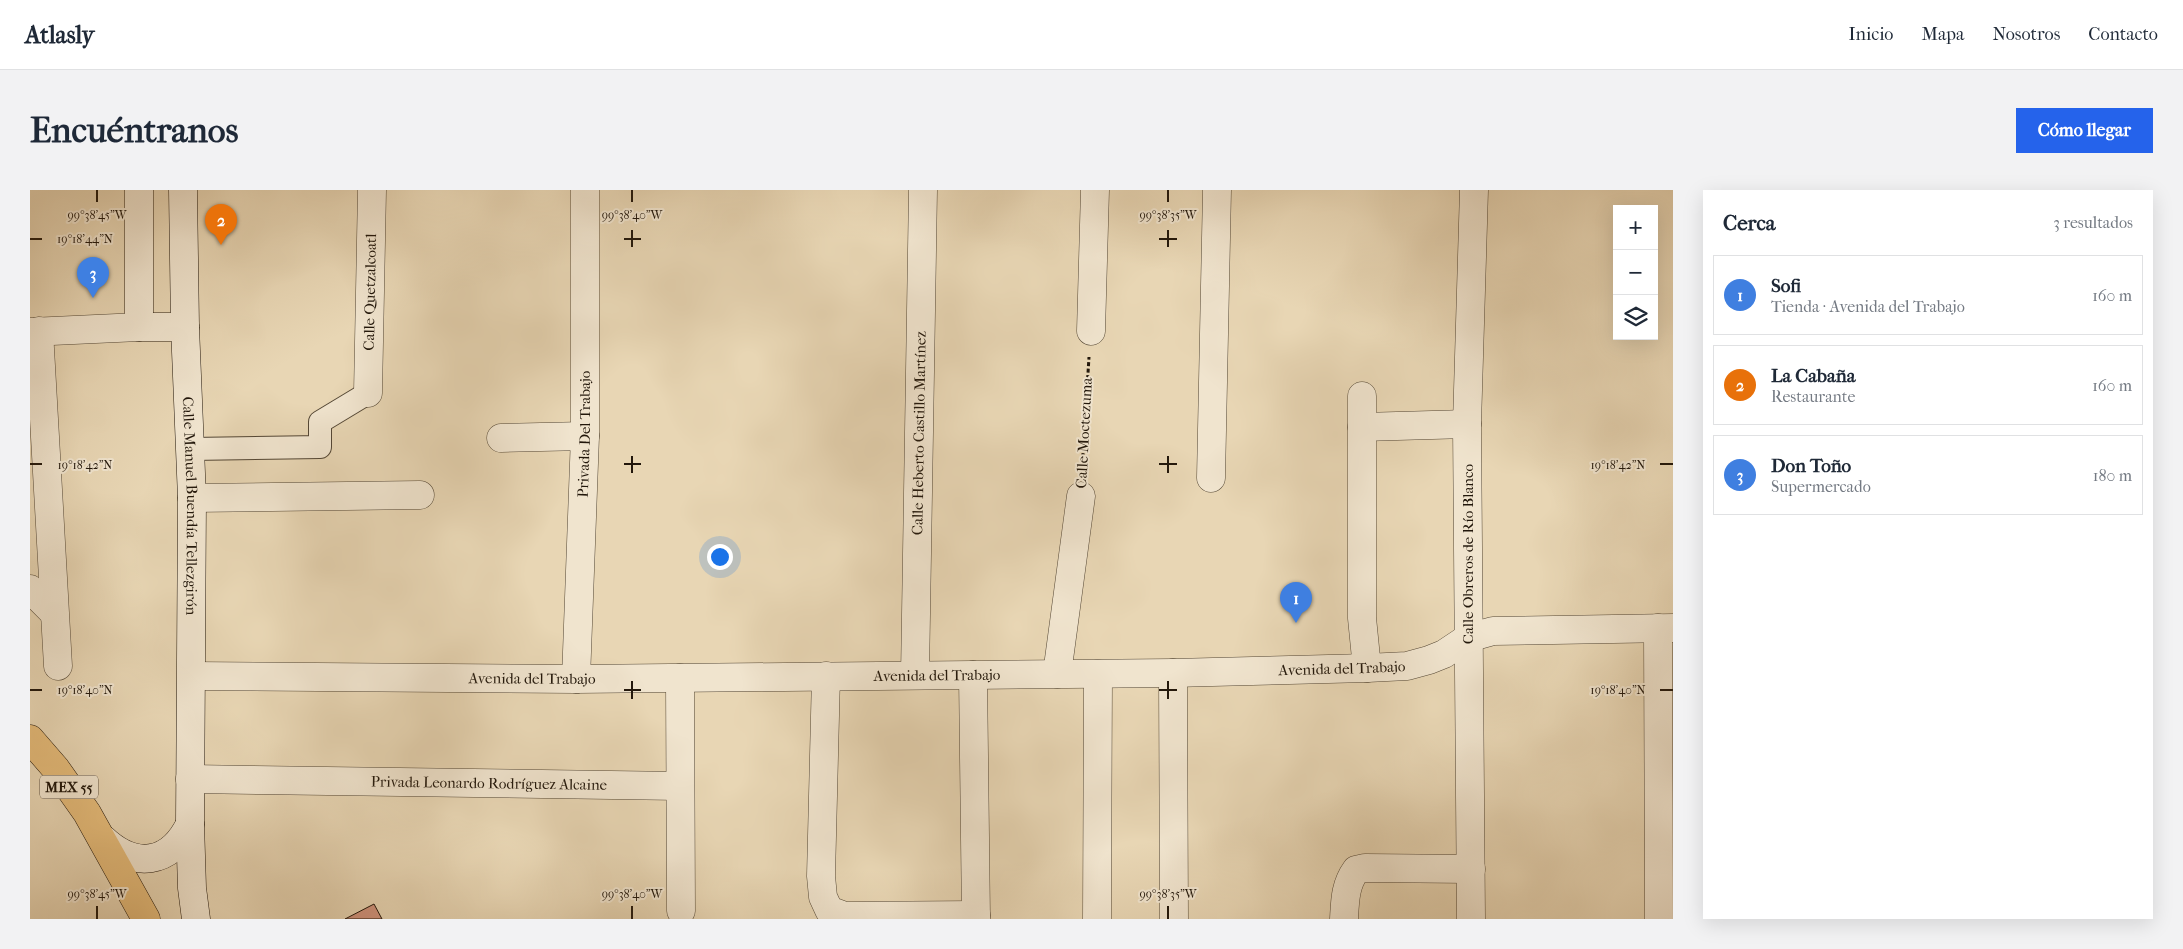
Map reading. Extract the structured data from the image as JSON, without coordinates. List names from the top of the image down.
{
  "streets": {
    "highway": ["MEX 55"],
    "street": [
      "Calle Quetzalcoatl",
      "Calle Heberto Castillo Martínez",
      "Calle Moctezuma",
      "Privada Del Trabajo",
      "Calle Manuel Buendía Tellezgirón",
      "Calle Obreros de Río Blanco",
      "Avenida del Trabajo",
      "Privada Leonardo Rodríguez Alcaine"
    ]
  },
  "crossings": [
    ["Calle Heberto Castillo Martínez", "Avenida del Trabajo"],
    ["Calle Moctezuma", "Avenida del Trabajo"],
    ["Privada Del Trabajo", "Avenida del Trabajo"],
    ["Calle Manuel Buendía Tellezgirón", "Avenida del Trabajo"],
    ["Calle Manuel Buendía Tellezgirón", "Privada Leonardo Rodríguez Alcaine"],
    ["Calle Obreros de Río Blanco", "Avenida del Trabajo"]
  ],
  "page": {
    "header": "Atlasly",
    "nav": [
      "Inicio",
      "Mapa",
      "Nosotros",
      "Contacto"
    ],
    "buttons": "Cómo llegar",
    "title": "Encuéntranos",
    "heading": ["Cerca", "3 resultados"],
    "pins": ["2", "3", "1"],
    "map_buttons": ["+", "−"],
    "list": [
      {
        "mark": "1",
        "name": "Sofi",
        "note": "Tienda · Avenida del Trabajo",
        "value": "160 m"
      },
      {
        "mark": "2",
        "name": "La Cabaña",
        "note": "Restaurante",
        "value": "160 m"
      },
      {
        "mark": "3",
        "name": "Don Toño",
        "note": "Supermercado",
        "value": "180 m"
      }
    ]
  },
  "coordinates": [
    "99°38'45\"W",
    "99°38'40\"W",
    "99°38'35\"W",
    "19°18'44\"N",
    "19°18'42\"N",
    "19°18'40\"N"
  ]
}
